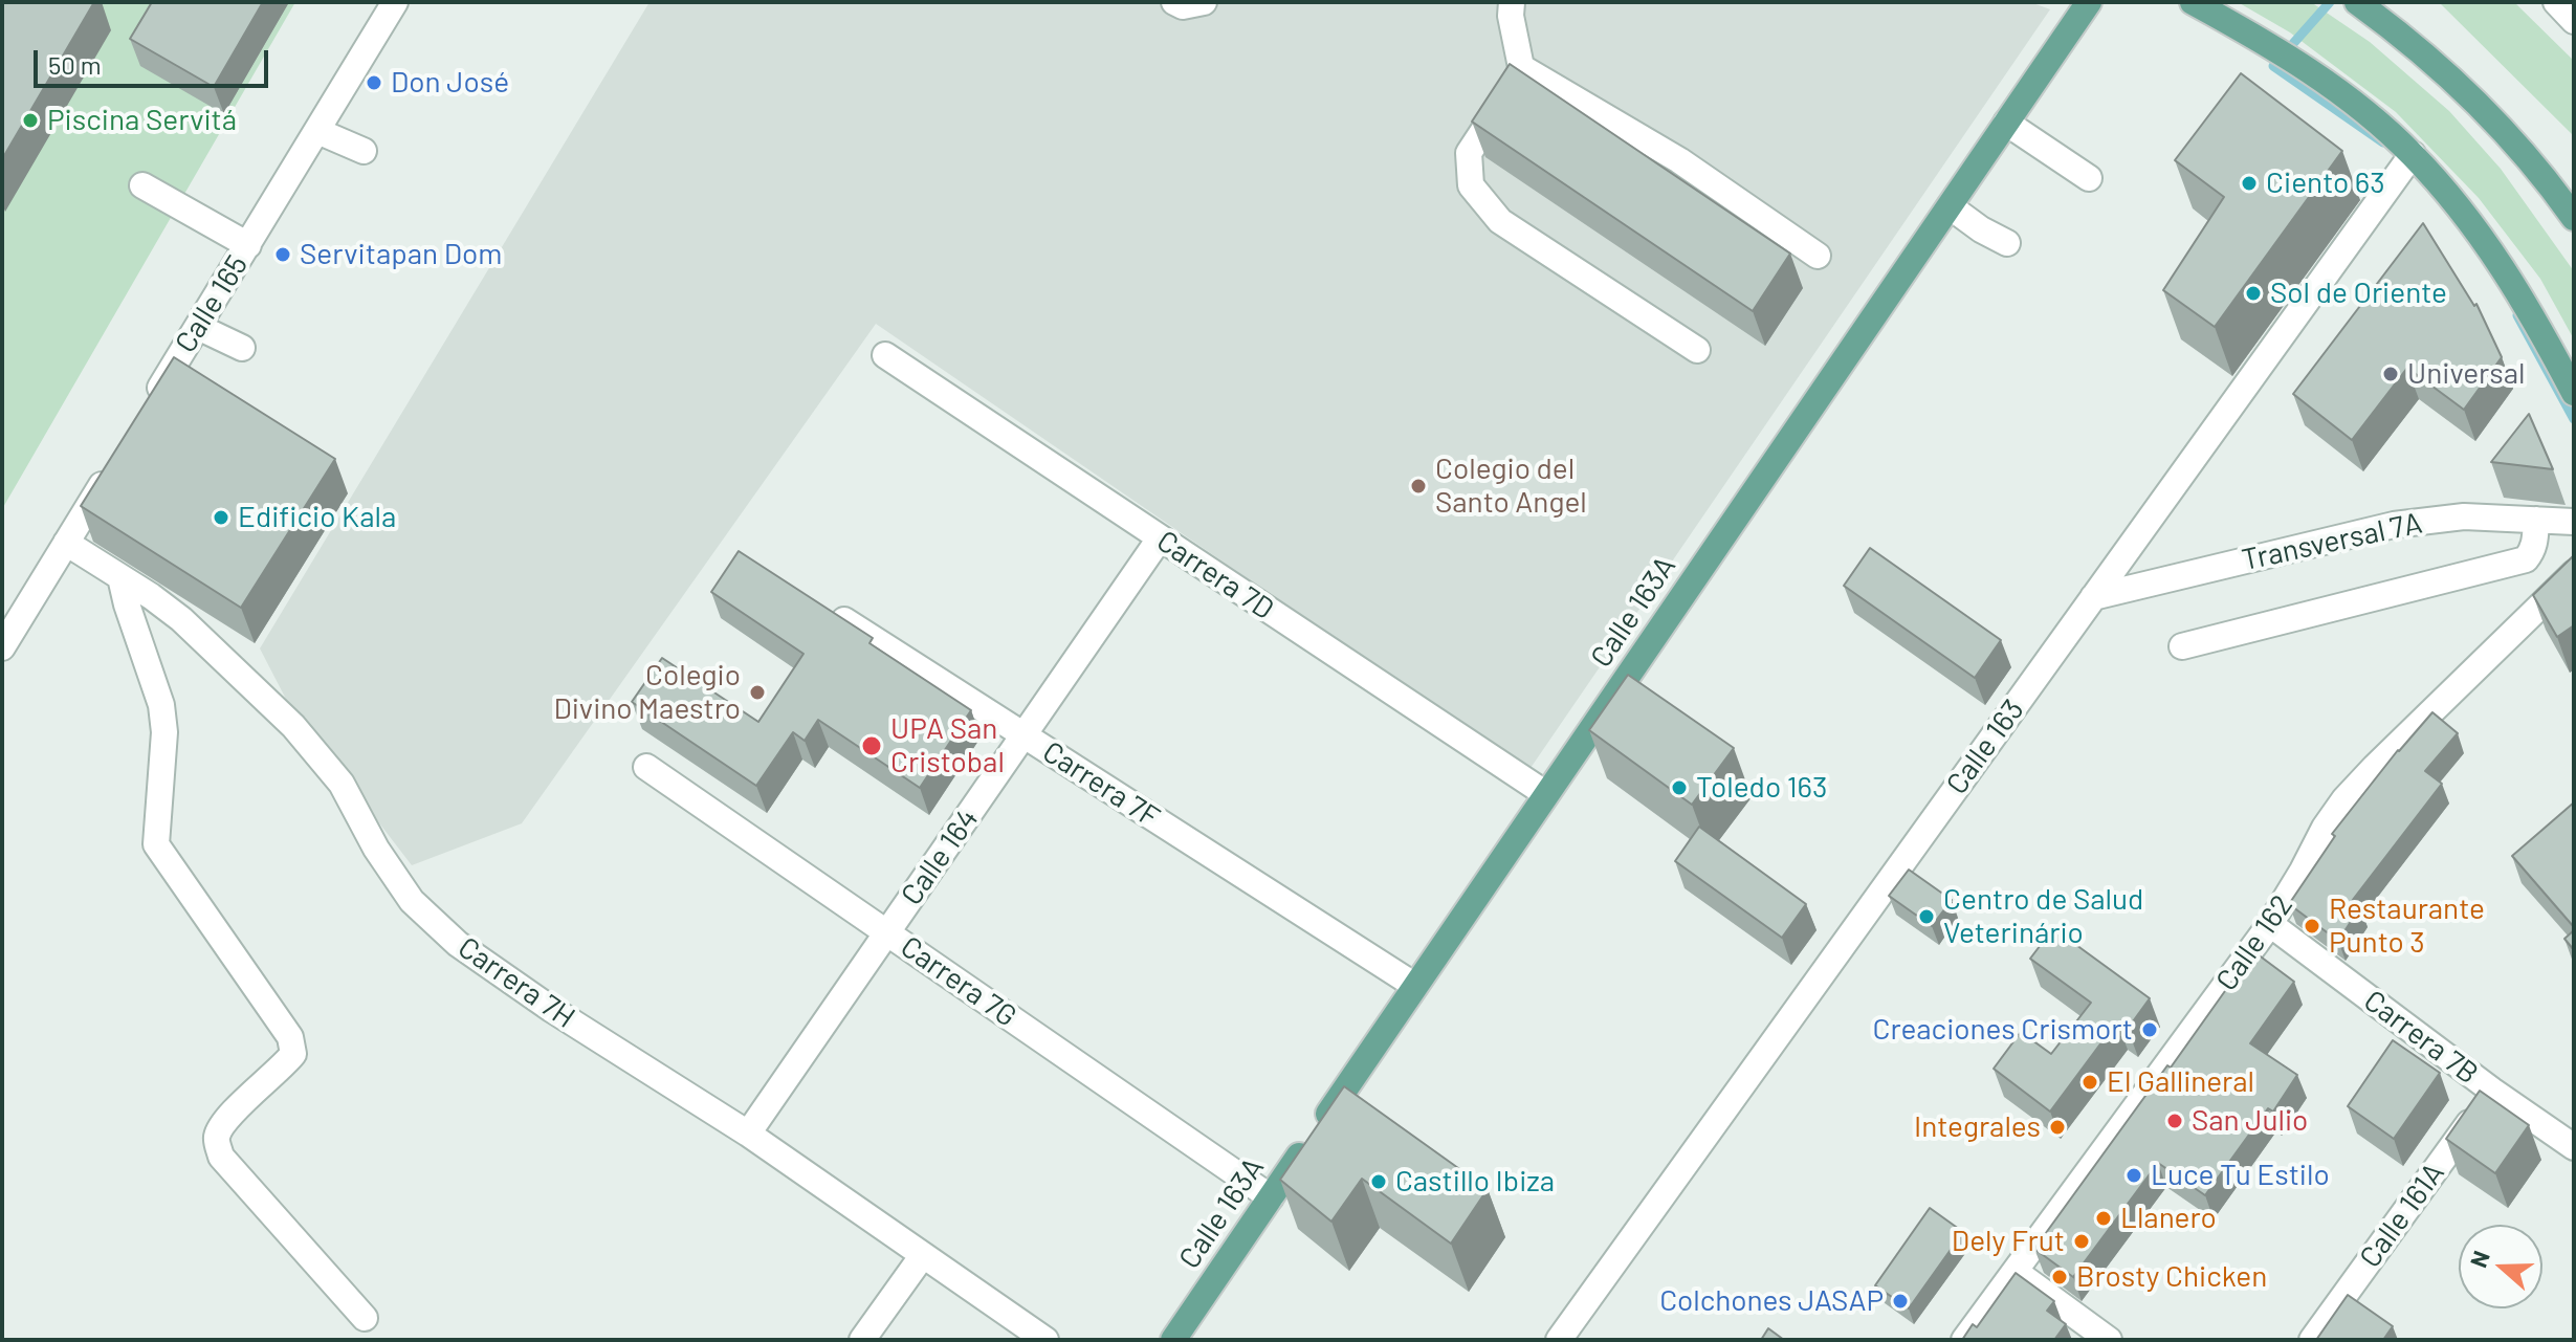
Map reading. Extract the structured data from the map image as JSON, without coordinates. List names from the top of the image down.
{
  "streets": {
    "main road": ["Calle 163A"],
    "street": [
      "Calle 165",
      "Transversal 7A",
      "Carrera 7D",
      "Calle 163",
      "Carrera 7F",
      "Calle 164",
      "Calle 162",
      "Carrera 7G",
      "Carrera 7H",
      "Carrera 7B",
      "Calle 161A"
    ]
  },
  "crossings": [
    ["Transversal 7A", "Calle 163"],
    ["Carrera 7D", "Calle 163A"],
    ["Carrera 7D", "Calle 164"],
    ["Calle 163A", "Carrera 7F"],
    ["Calle 163A", "Carrera 7G"],
    ["Carrera 7F", "Calle 164"],
    ["Calle 164", "Carrera 7G"],
    ["Calle 164", "Carrera 7H"],
    ["Calle 162", "Carrera 7B"],
    ["Carrera 7B", "Calle 161A"]
  ],
  "places": [
    "Don José",
    "Piscina Servitá",
    "Ciento 63",
    "Servitapan Dom",
    "Sol de Oriente",
    "Universal",
    "Colegio del Santo Angel",
    "Edificio Kala",
    "Colegio Divino Maestro",
    "UPA San Cristobal",
    "Toledo 163",
    "Centro de Salud Veterinário",
    "Restaurante Punto 3",
    "Creaciones Crismort",
    "El Gallineral",
    "San Julio",
    "Integrales",
    "Luce Tu Estilo",
    "Castillo Ibiza",
    "Llanero",
    "Dely Frut",
    "Brosty Chicken",
    "Colchones JASAP"
  ],
  "scale_bar": "50 m",
  "north": "left"
}
